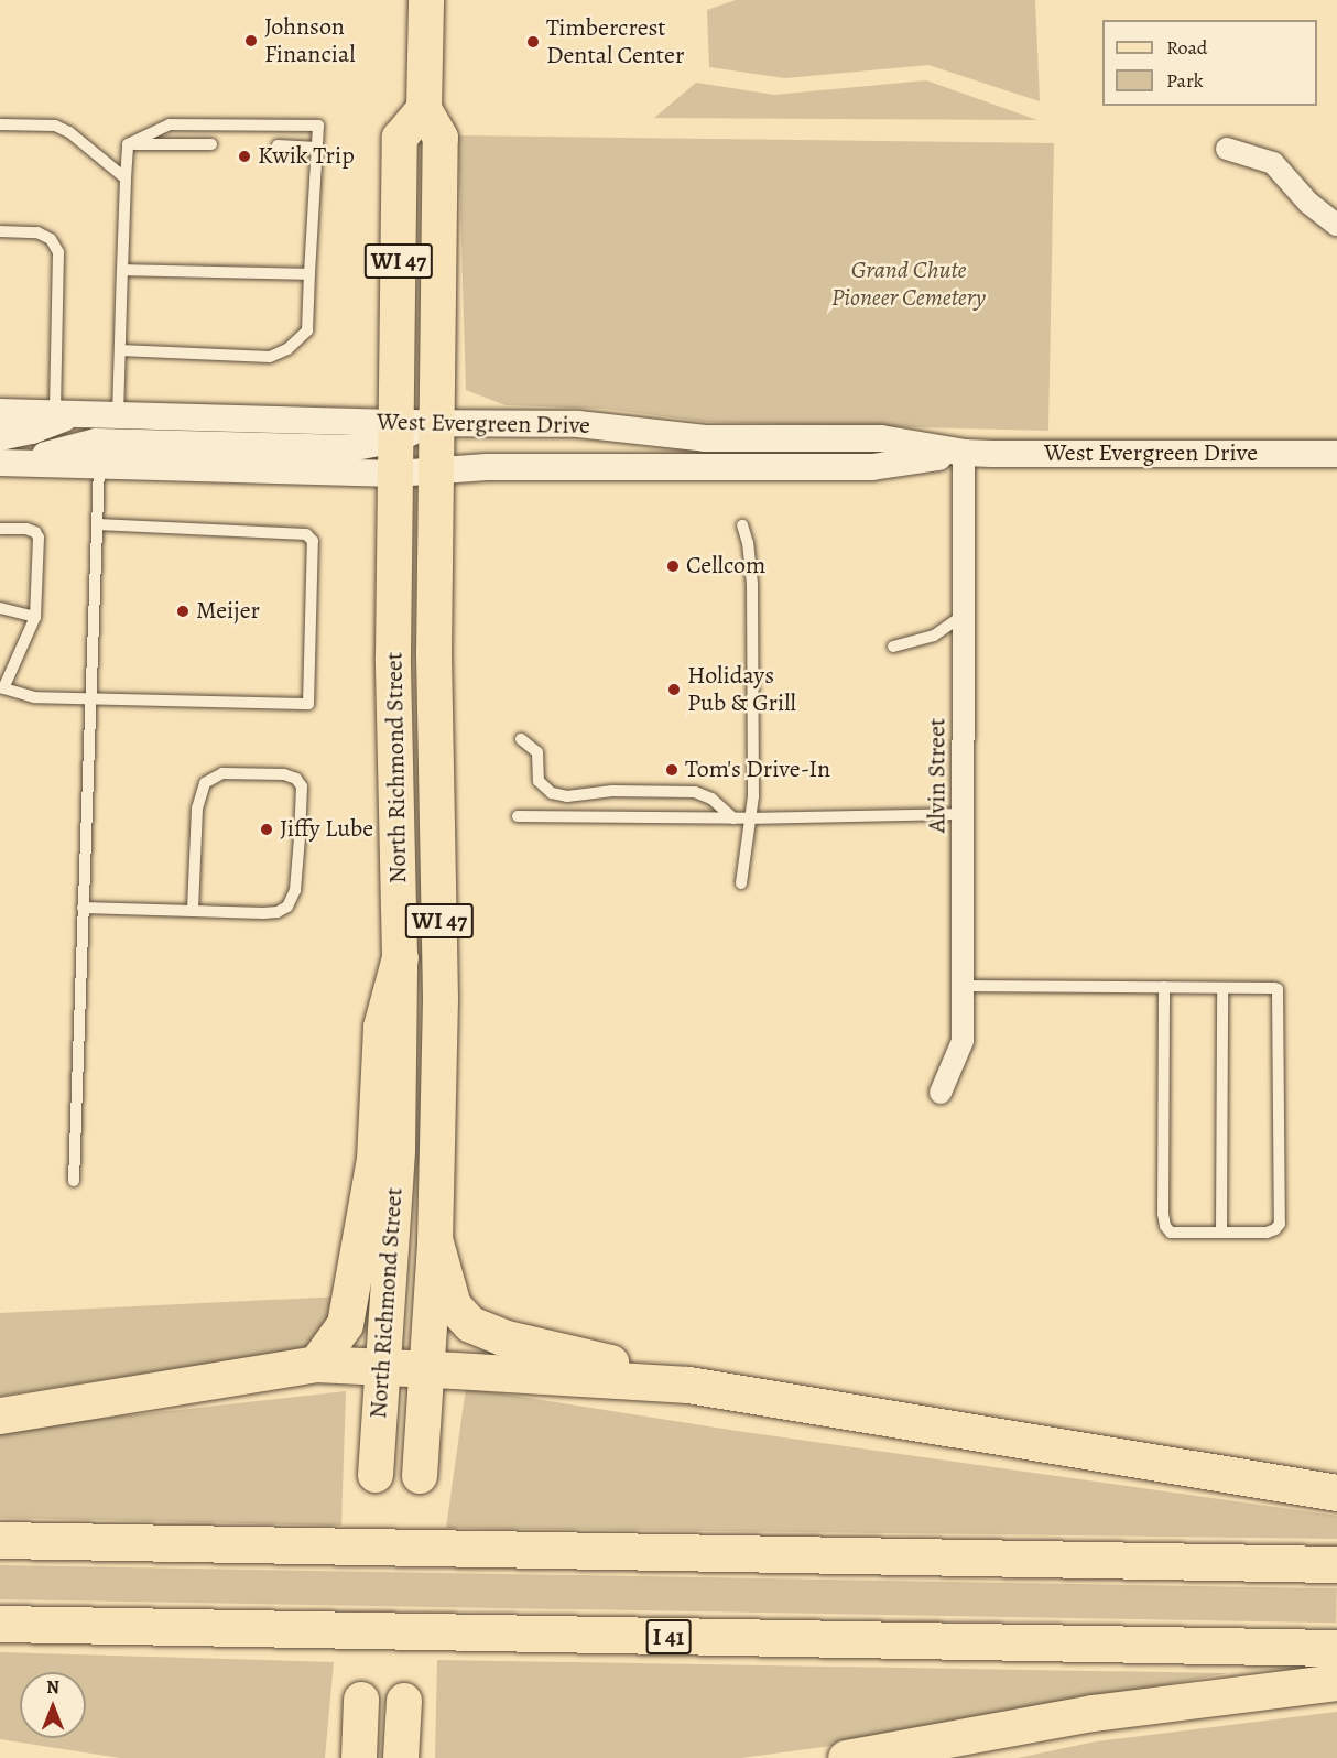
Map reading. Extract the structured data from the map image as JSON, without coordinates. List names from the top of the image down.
{
  "streets": {
    "highway": ["I 41"],
    "main road": ["WI 47", "North Richmond Street"],
    "street": ["West Evergreen Drive", "Alvin Street"]
  },
  "crossings": [
    ["West Evergreen Drive", "North Richmond Street"],
    ["West Evergreen Drive", "Alvin Street"]
  ],
  "parks": ["Grand Chute Pioneer Cemetery"],
  "places": [
    "Johnson Financial",
    "Timbercrest Dental Center",
    "Kwik Trip",
    "Cellcom",
    "Meijer",
    "Holidays Pub & Grill",
    "Tom's Drive-In",
    "Jiffy Lube"
  ],
  "legend": ["Road", "Park"],
  "north": "top"
}
